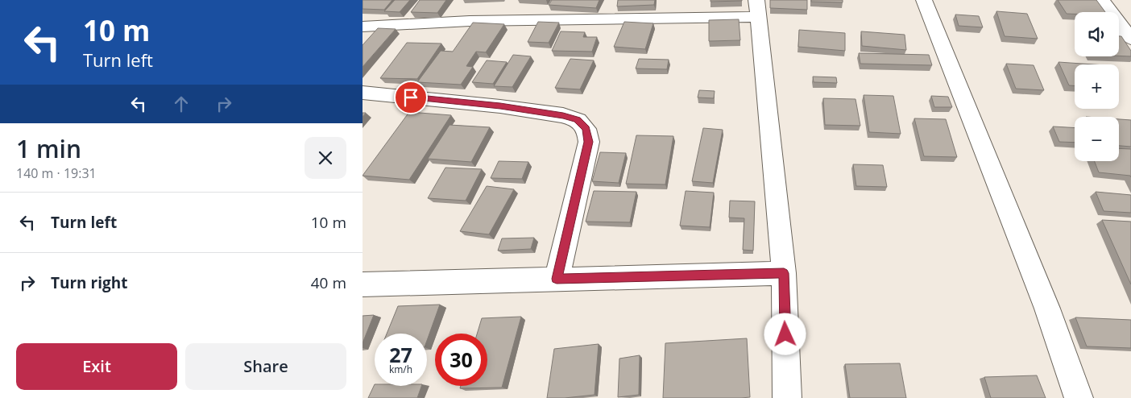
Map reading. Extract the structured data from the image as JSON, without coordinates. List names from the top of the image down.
{
  "page": {
    "turn": ["10 m", "Turn left"],
    "map_buttons": ["+", "−"],
    "heading": ["1 min", "140 m · 19:31"],
    "list": [
      {
        "name": "Turn left",
        "value": "10 m"
      },
      {
        "name": "Turn right",
        "value": "40 m"
      }
    ],
    "speed": "27 km/h",
    "limit": "30",
    "buttons": ["Exit", "Share"]
  }
}
